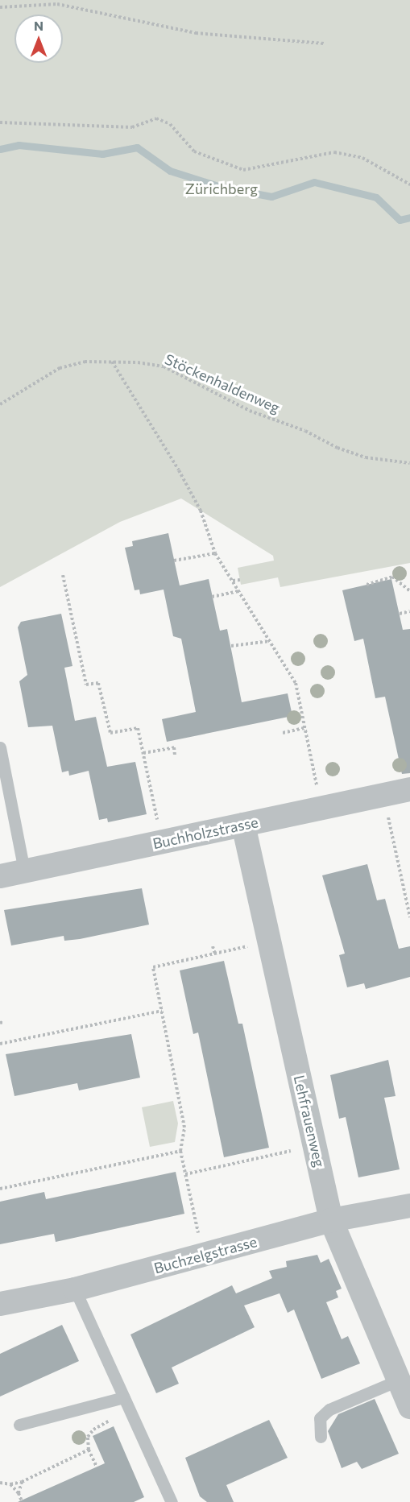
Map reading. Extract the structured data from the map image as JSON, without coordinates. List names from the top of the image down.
{
  "streets": {
    "street": ["Buchholzstrasse", "Lehfrauenweg", "Buchzelgstrasse"],
    "path": ["Stöckenhaldenweg"]
  },
  "crossings": [
    ["Buchholzstrasse", "Lehfrauenweg"],
    ["Lehfrauenweg", "Buchzelgstrasse"]
  ],
  "parks": ["Zürichberg"],
  "north": "top"
}
